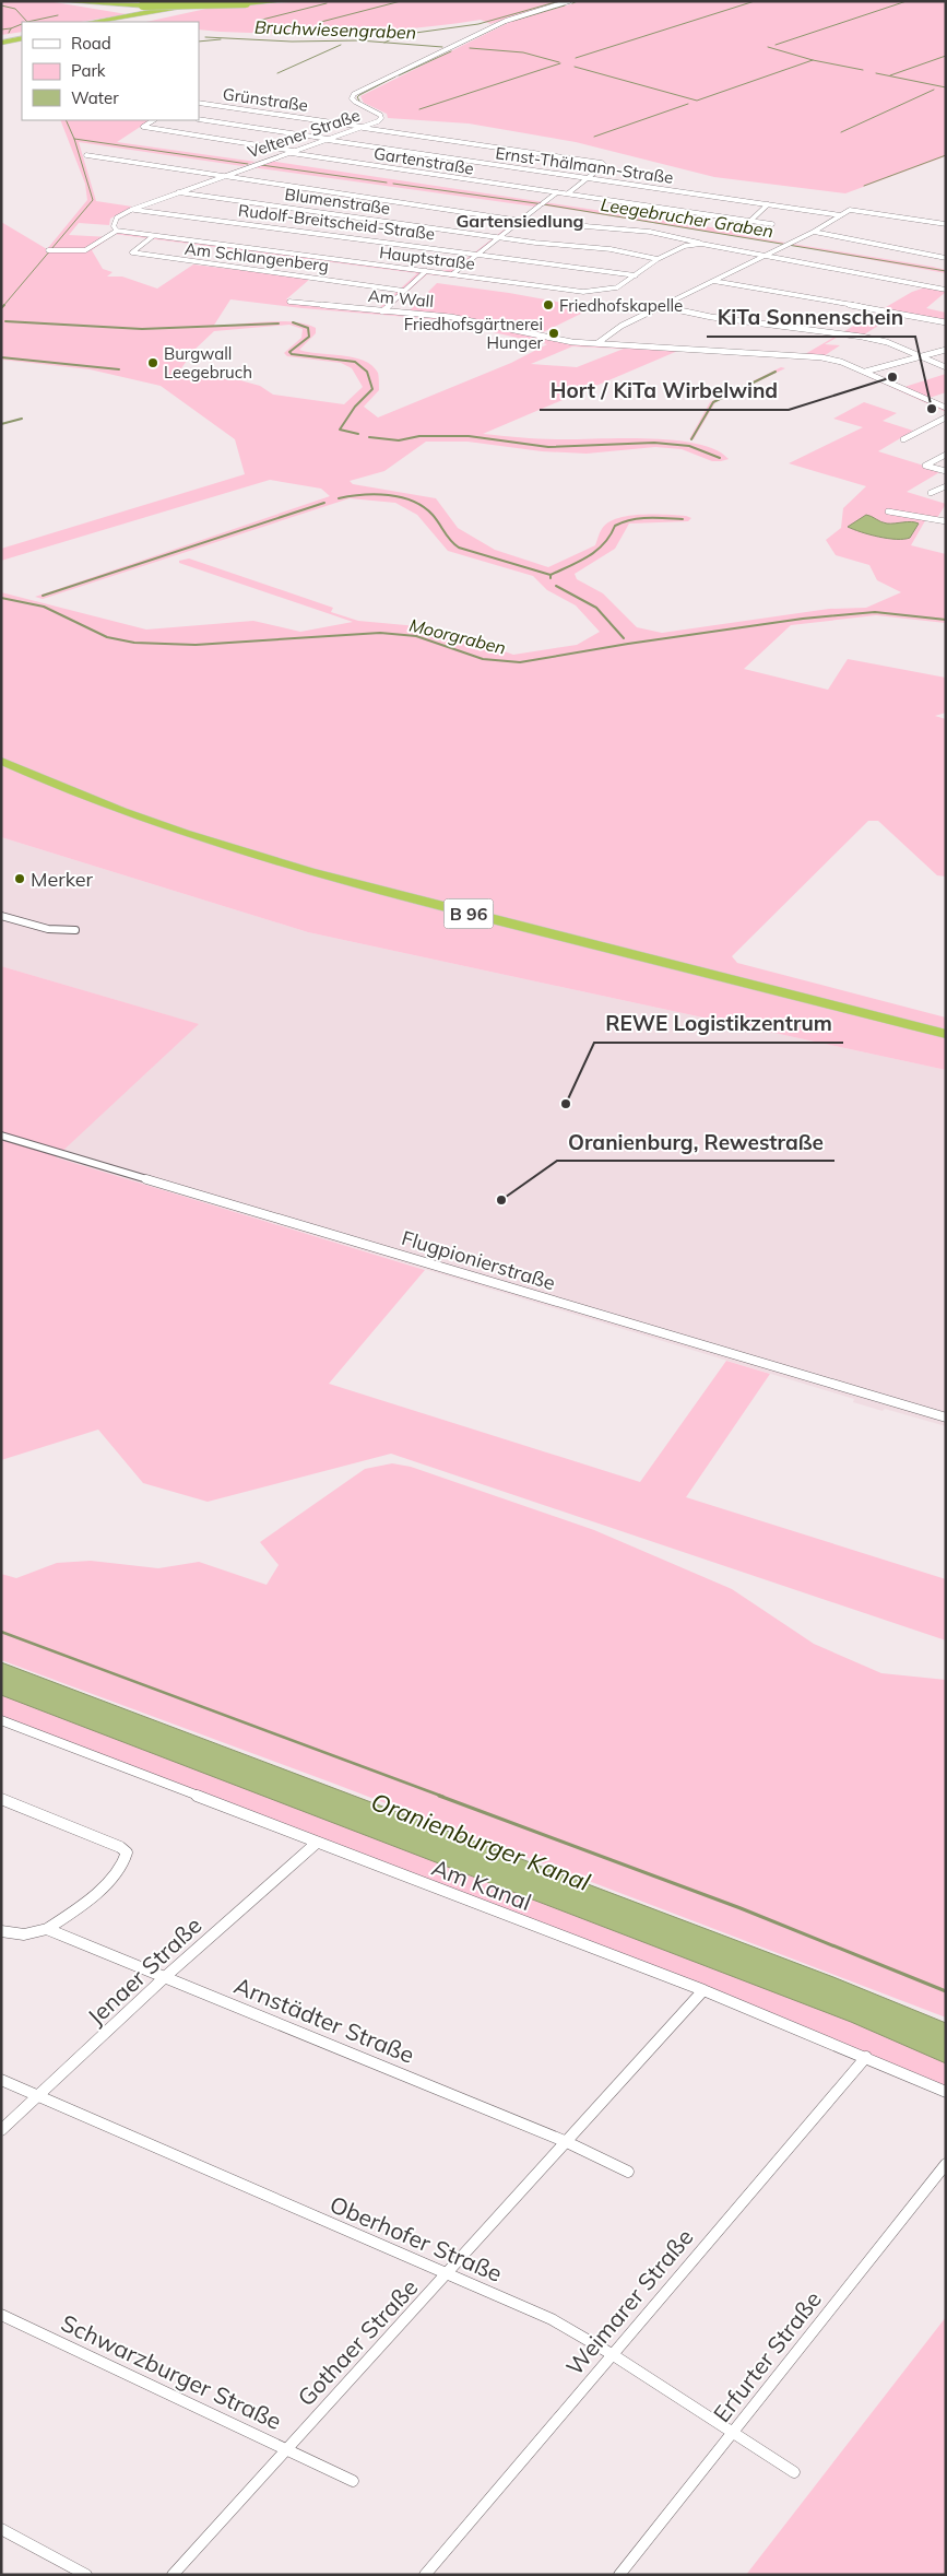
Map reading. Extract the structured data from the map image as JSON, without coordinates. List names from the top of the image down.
{
  "streets": {
    "highway": ["B 96"],
    "street": [
      "Grünstraße",
      "Veltener Straße",
      "Gartenstraße",
      "Ernst-Thälmann-Straße",
      "Blumenstraße",
      "Rudolf-Breitscheid-Straße",
      "Am Schlangenberg",
      "Hauptstraße",
      "Am Wall",
      "Flugpionierstraße",
      "Am Kanal",
      "Jenaer Straße",
      "Arnstädter Straße",
      "Oberhofer Straße",
      "Weimarer Straße",
      "Gothaer Straße",
      "Erfurter Straße",
      "Schwarzburger Straße"
    ]
  },
  "crossings": [
    ["Grünstraße", "Veltener Straße"],
    ["Grünstraße", "Ernst-Thälmann-Straße"],
    ["Veltener Straße", "Gartenstraße"],
    ["Veltener Straße", "Ernst-Thälmann-Straße"],
    ["Veltener Straße", "Blumenstraße"],
    ["Veltener Straße", "Rudolf-Breitscheid-Straße"],
    ["Veltener Straße", "Hauptstraße"],
    ["Blumenstraße", "Hauptstraße"],
    ["Rudolf-Breitscheid-Straße", "Hauptstraße"],
    ["Am Schlangenberg", "Hauptstraße"],
    ["Am Kanal", "Jenaer Straße"],
    ["Am Kanal", "Weimarer Straße"],
    ["Am Kanal", "Gothaer Straße"],
    ["Jenaer Straße", "Arnstädter Straße"],
    ["Jenaer Straße", "Oberhofer Straße"],
    ["Arnstädter Straße", "Gothaer Straße"],
    ["Oberhofer Straße", "Weimarer Straße"],
    ["Oberhofer Straße", "Gothaer Straße"],
    ["Oberhofer Straße", "Erfurter Straße"],
    ["Gothaer Straße", "Schwarzburger Straße"]
  ],
  "districts": ["Gartensiedlung"],
  "water": [
    "Bruchwiesengraben",
    "Leegebrucher Graben",
    "Moorgraben",
    "Oranienburger Kanal"
  ],
  "places": [
    "Friedhofskapelle",
    "Friedhofsgärtnerei Hunger",
    "Burgwall Leegebruch",
    "Hort / KiTa Wirbelwind",
    "KiTa Sonnenschein",
    "Merker",
    "REWE Logistikzentrum",
    "Oranienburg, Rewestraße"
  ],
  "legend": ["Road", "Park", "Water"]
}
